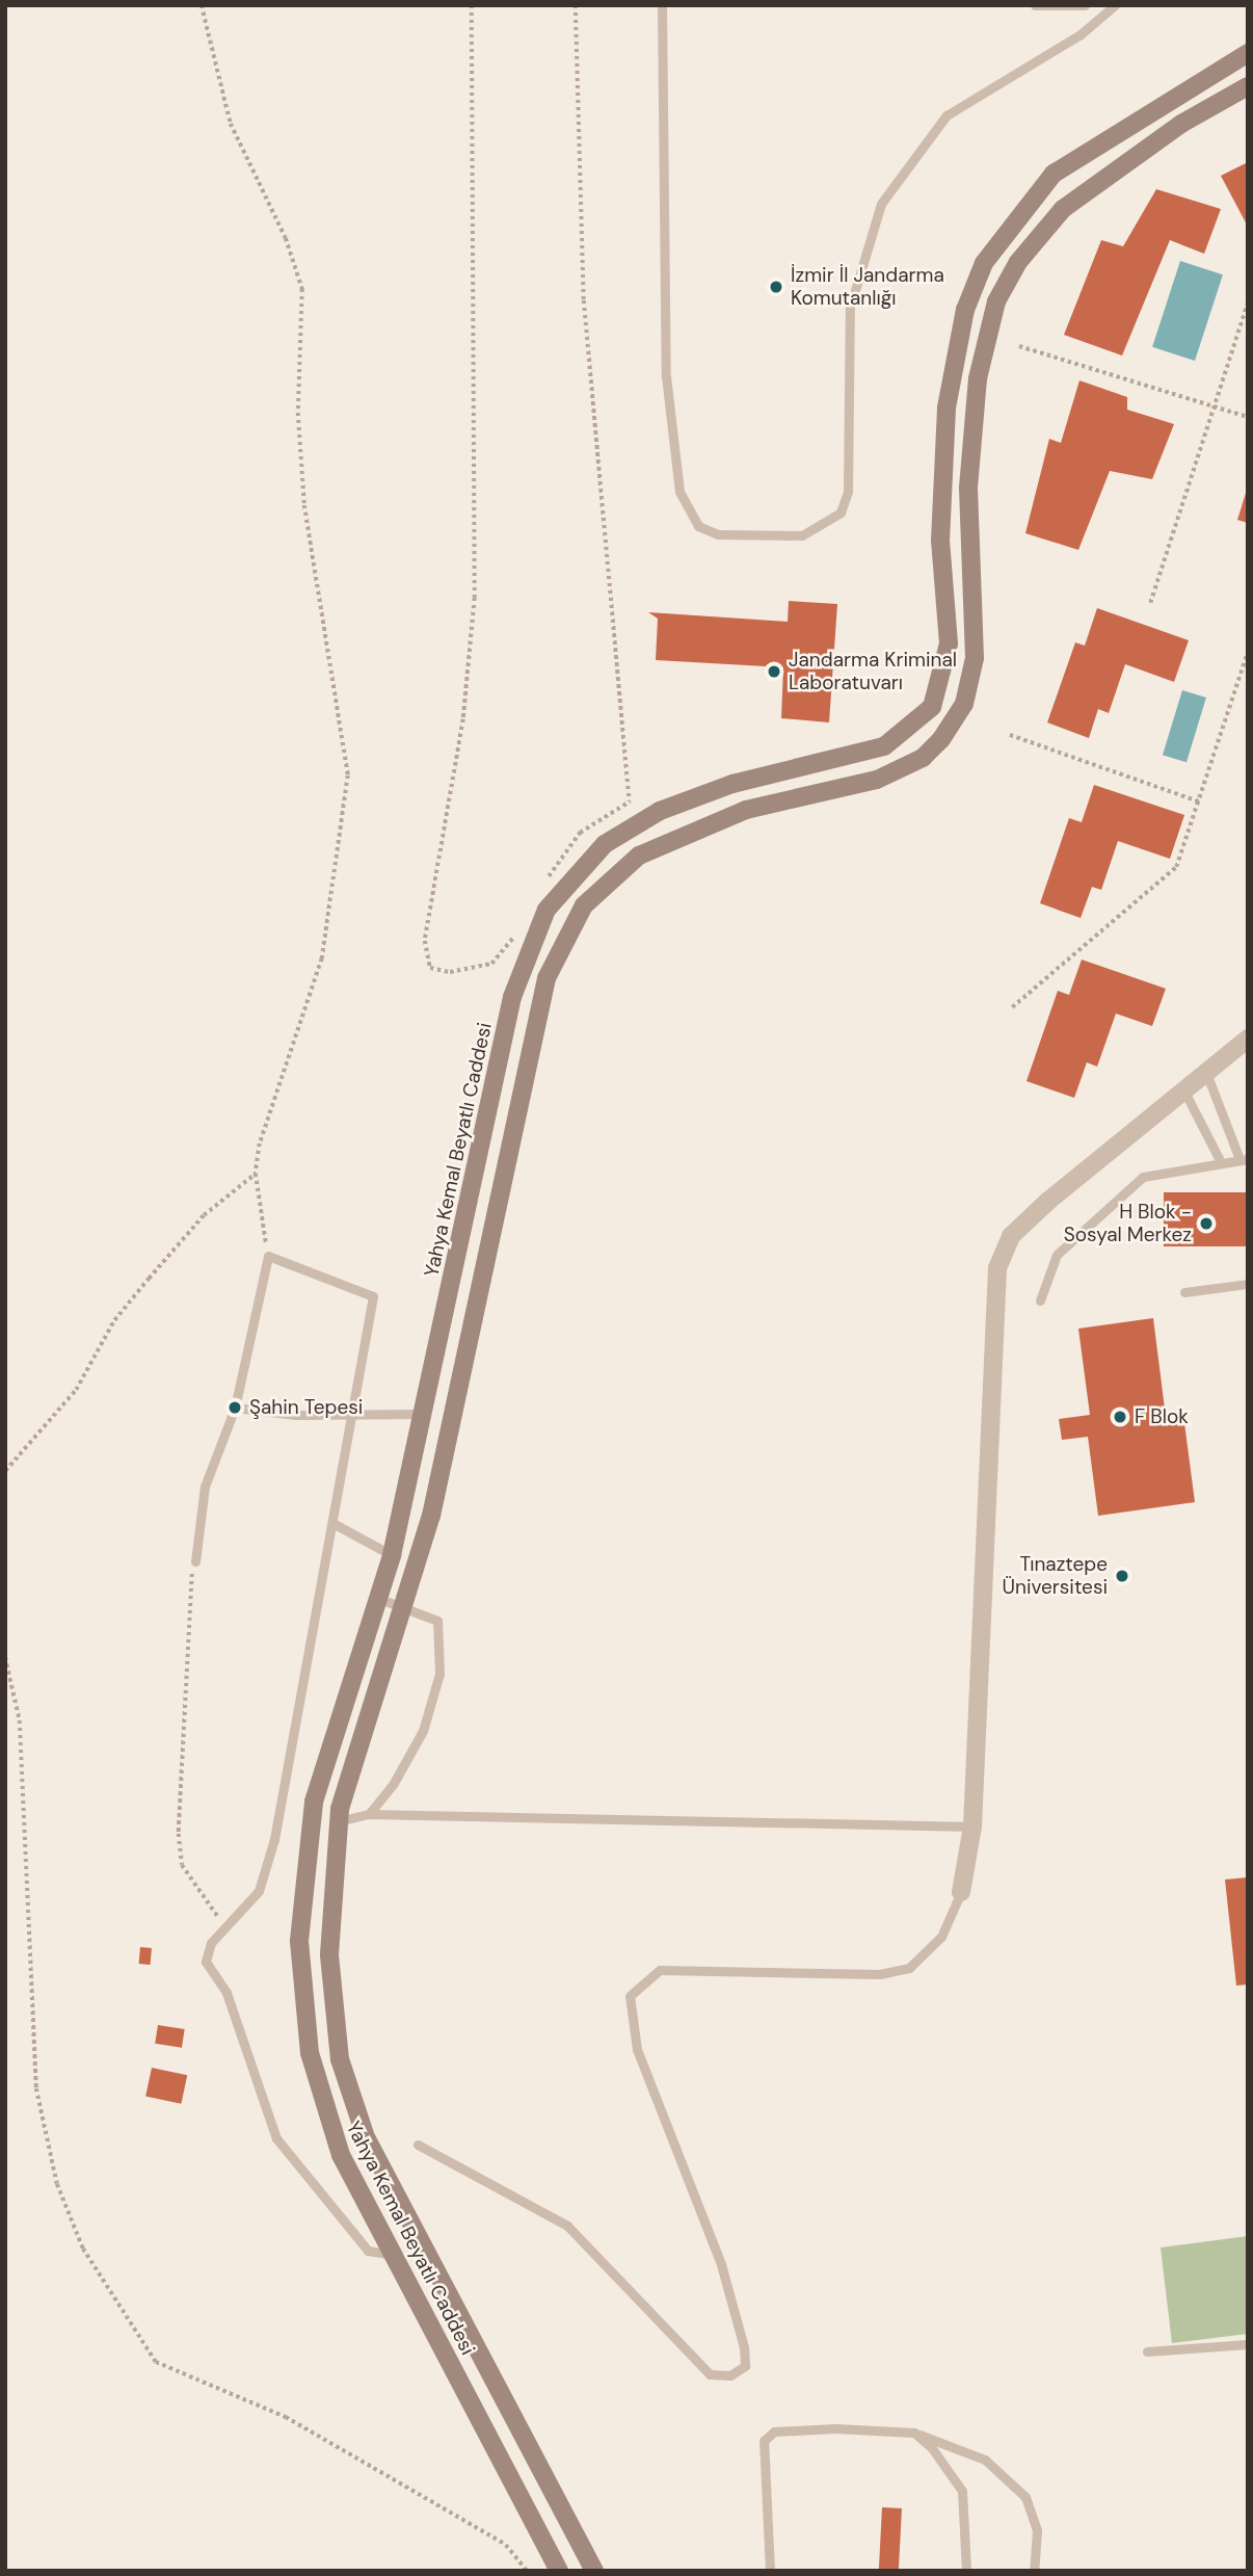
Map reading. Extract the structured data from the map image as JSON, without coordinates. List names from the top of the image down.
{
  "streets": {
    "main road": ["Yahya Kemal Beyatlı Caddesi"]
  },
  "places": [
    "İzmir İl Jandarma Komutanlığı",
    "Jandarma Kriminal Laboratuvarı",
    "H Blok - Sosyal Merkez",
    "Şahin Tepesi",
    "F Blok",
    "Tınaztepe Üniversitesi"
  ]
}
